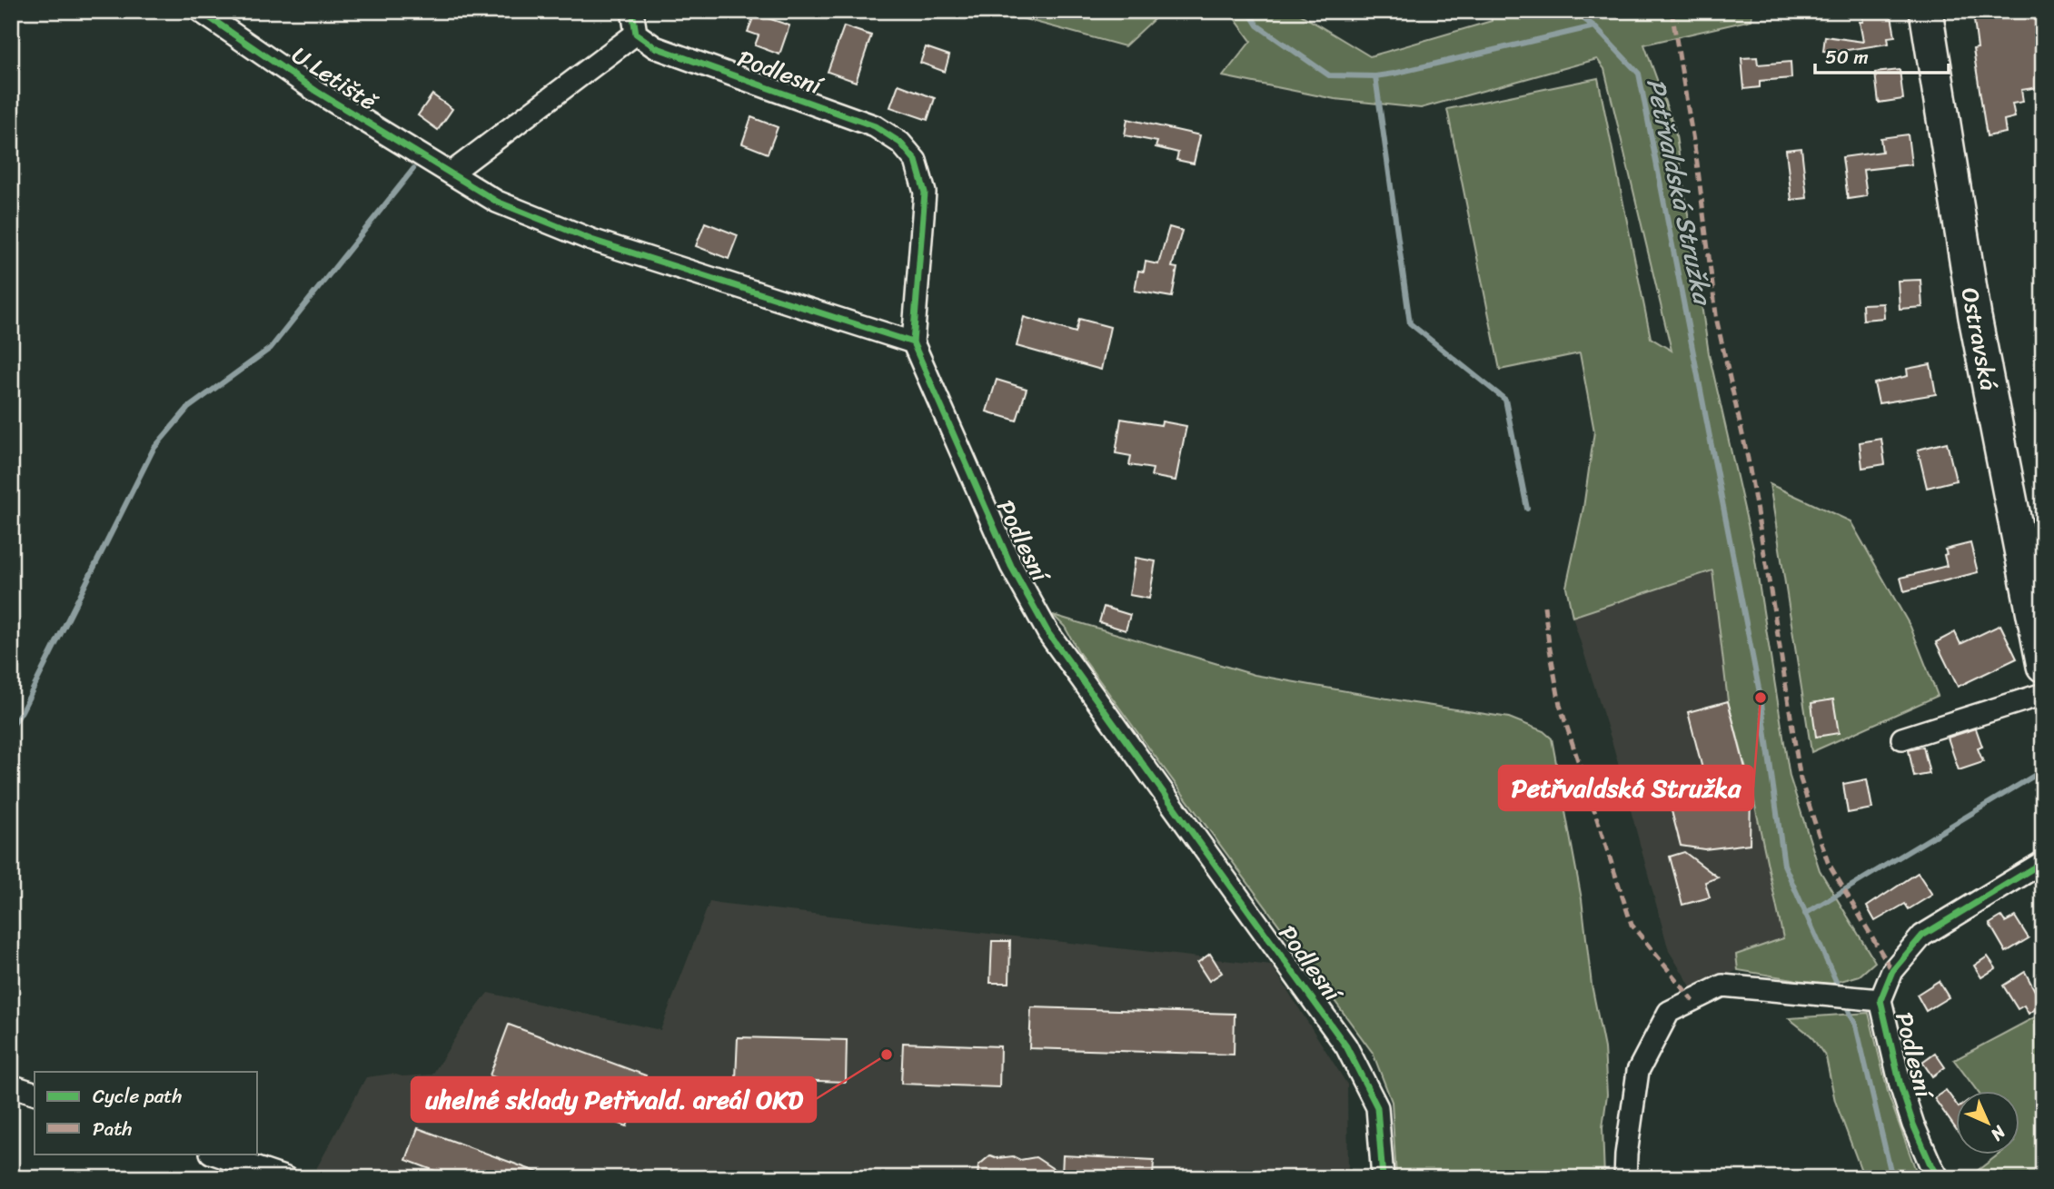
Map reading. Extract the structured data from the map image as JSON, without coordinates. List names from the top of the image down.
{
  "streets": {
    "main road": ["Ostravská"],
    "street": ["Podlesní", "U Letiště"]
  },
  "crossings": [
    ["Podlesní", "U Letiště"]
  ],
  "water": ["Petřvaldská Stružka"],
  "places": ["Petřvaldská Stružka", "uhelné sklady Petřvald. areál OKD"],
  "legend": ["Cycle path", "Path"],
  "scale_bar": "50 m",
  "north": "bottom right"
}
